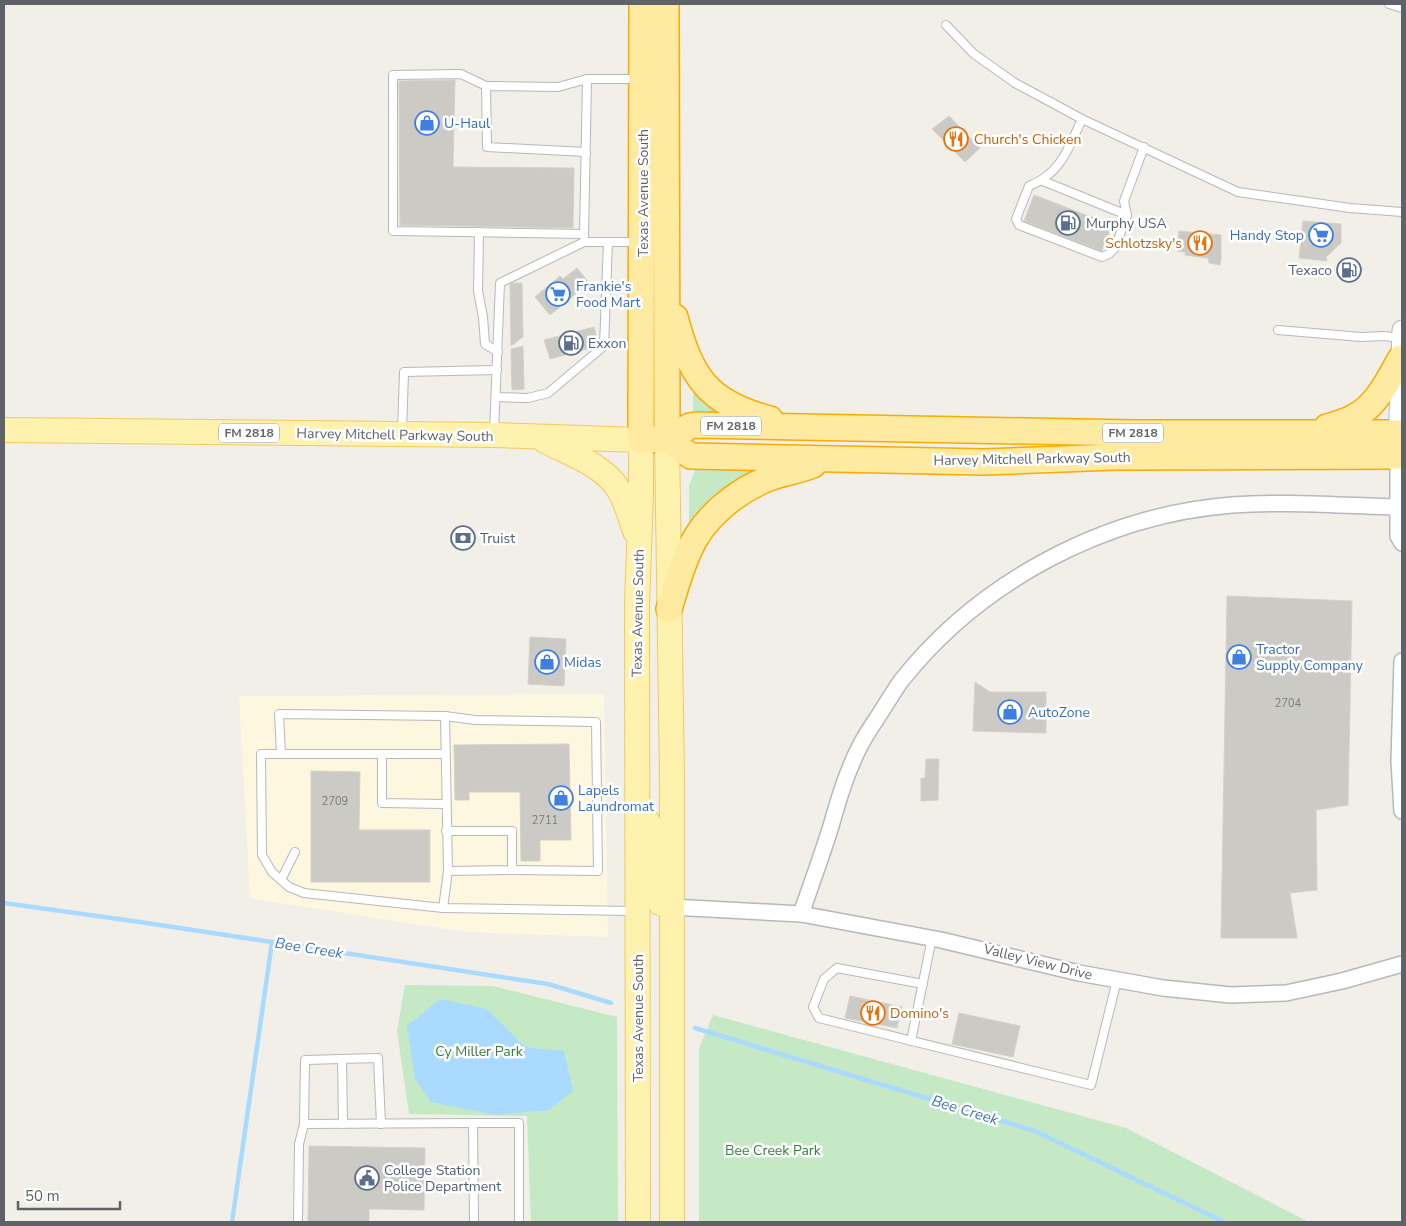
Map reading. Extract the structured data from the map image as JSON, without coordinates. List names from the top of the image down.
{
  "streets": {
    "highway": ["Texas Avenue South", "FM 2818", "Harvey Mitchell Parkway South"],
    "street": ["Valley View Drive"]
  },
  "crossings": [
    ["Texas Avenue South", "Harvey Mitchell Parkway South"],
    ["Texas Avenue South", "Valley View Drive"]
  ],
  "water": ["Bee Creek"],
  "parks": ["Cy Miller Park", "Bee Creek Park"],
  "places": {
    "shop": [
      "U-Haul",
      "Tractor Supply Company",
      "Midas",
      "AutoZone",
      "Lapels Laundromat"
    ],
    "restaurant": ["Church's Chicken", "Schlotzsky's", "Domino's"],
    "fuel station": ["Murphy USA", "Texaco", "Exxon"],
    "supermarket": ["Handy Stop", "Frankie's Food Mart"],
    "bank": ["Truist"],
    "public building": ["College Station Police Department"]
  },
  "house_numbers": ["2704", "2709", "2711"],
  "scale_bar": "50 m"
}
